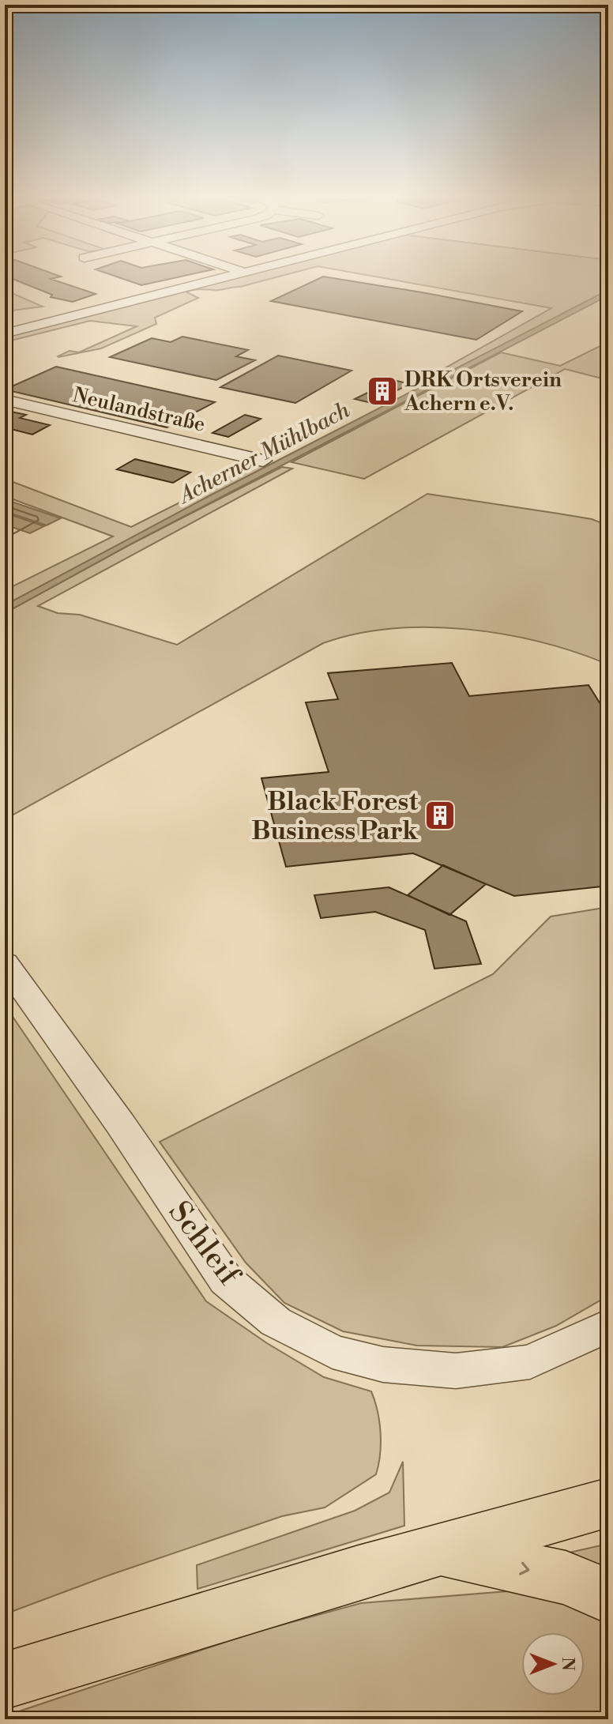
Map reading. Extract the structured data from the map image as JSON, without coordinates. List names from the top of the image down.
{
  "streets": {
    "street": ["Neulandstraße", "Schleif"]
  },
  "water": ["Acherner Mühlbach"],
  "places": {
    "building": ["DRK Ortsverein Achern e.V.", "Black Forest Business Park"]
  },
  "north": "right"
}
